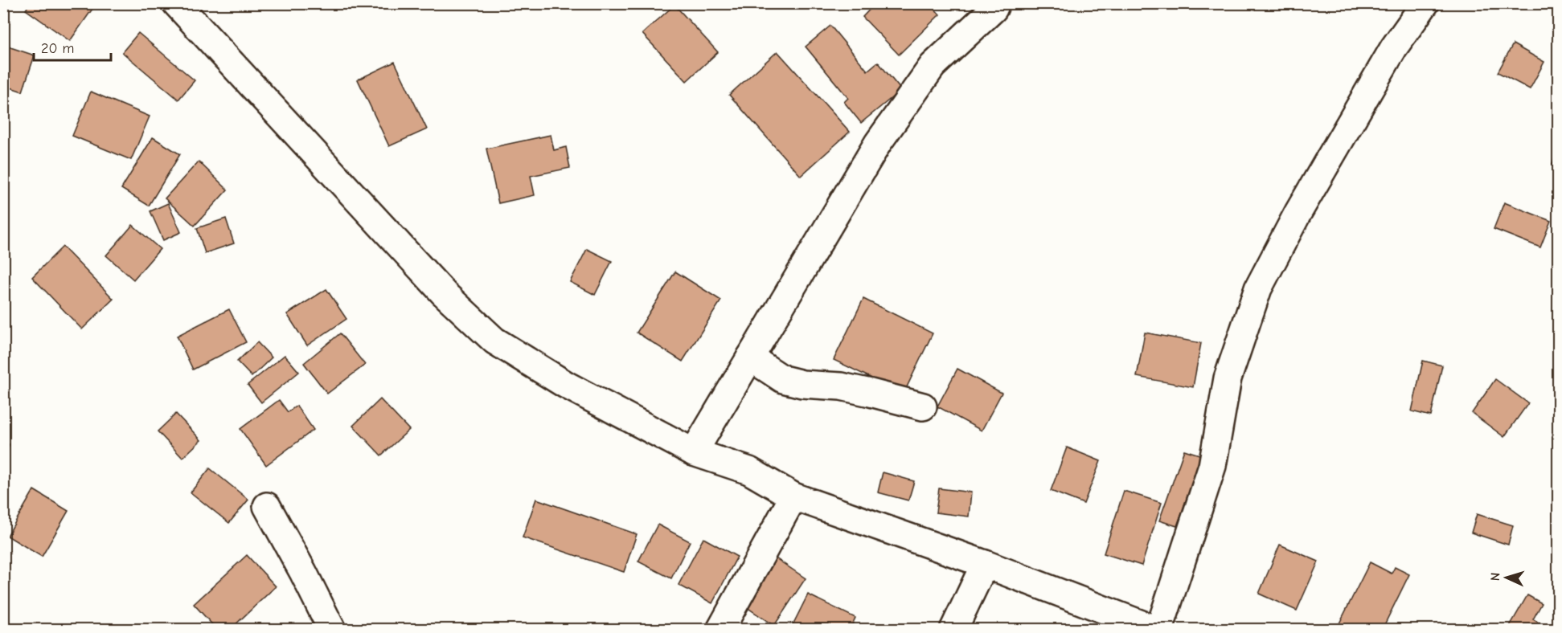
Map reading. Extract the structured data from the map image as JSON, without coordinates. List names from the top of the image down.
{
  "scale_bar": "20 m",
  "north": "left"
}
